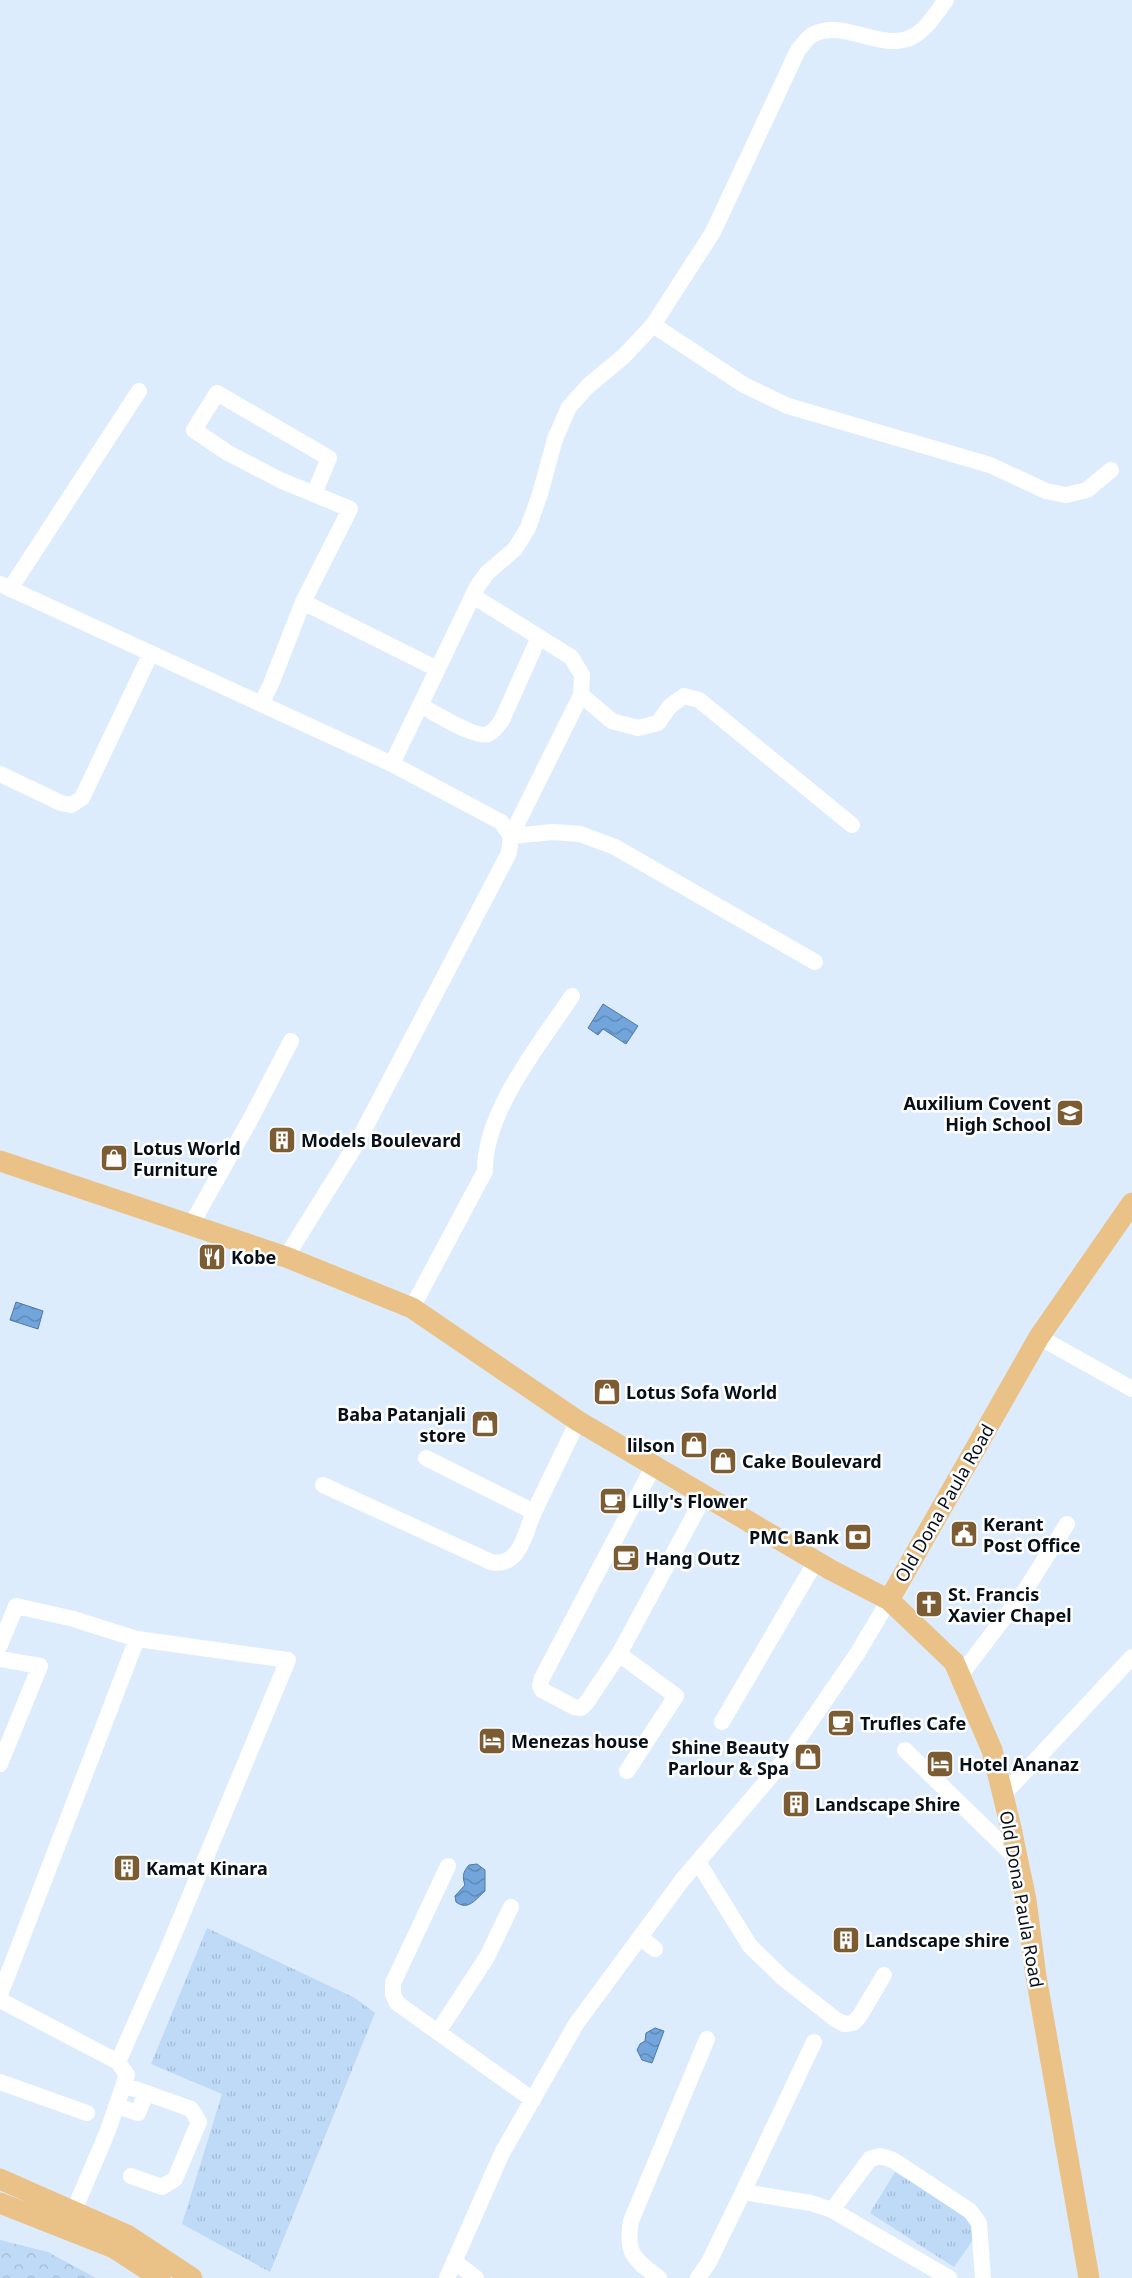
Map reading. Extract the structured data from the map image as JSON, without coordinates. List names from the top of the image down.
{
  "streets": {
    "main road": ["Old Dona Paula Road"]
  },
  "places": {
    "school or university": ["Auxilium Covent High School"],
    "building": [
      "Models Boulevard",
      "Landscape Shire",
      "Kamat Kinara",
      "Landscape shire"
    ],
    "shop": [
      "Lotus World Furniture",
      "Lotus Sofa World",
      "Baba Patanjali store",
      "lilson",
      "Cake Boulevard",
      "Shine Beauty Parlour & Spa"
    ],
    "restaurant": ["Kobe"],
    "cafe": ["Lilly's Flower", "Hang Outz", "Trufles Cafe"],
    "public building": ["Kerant Post Office"],
    "bank": ["PMC Bank"],
    "church": ["St. Francis Xavier Chapel"],
    "hotel": ["Menezas house", "Hotel Ananaz"]
  }
}
